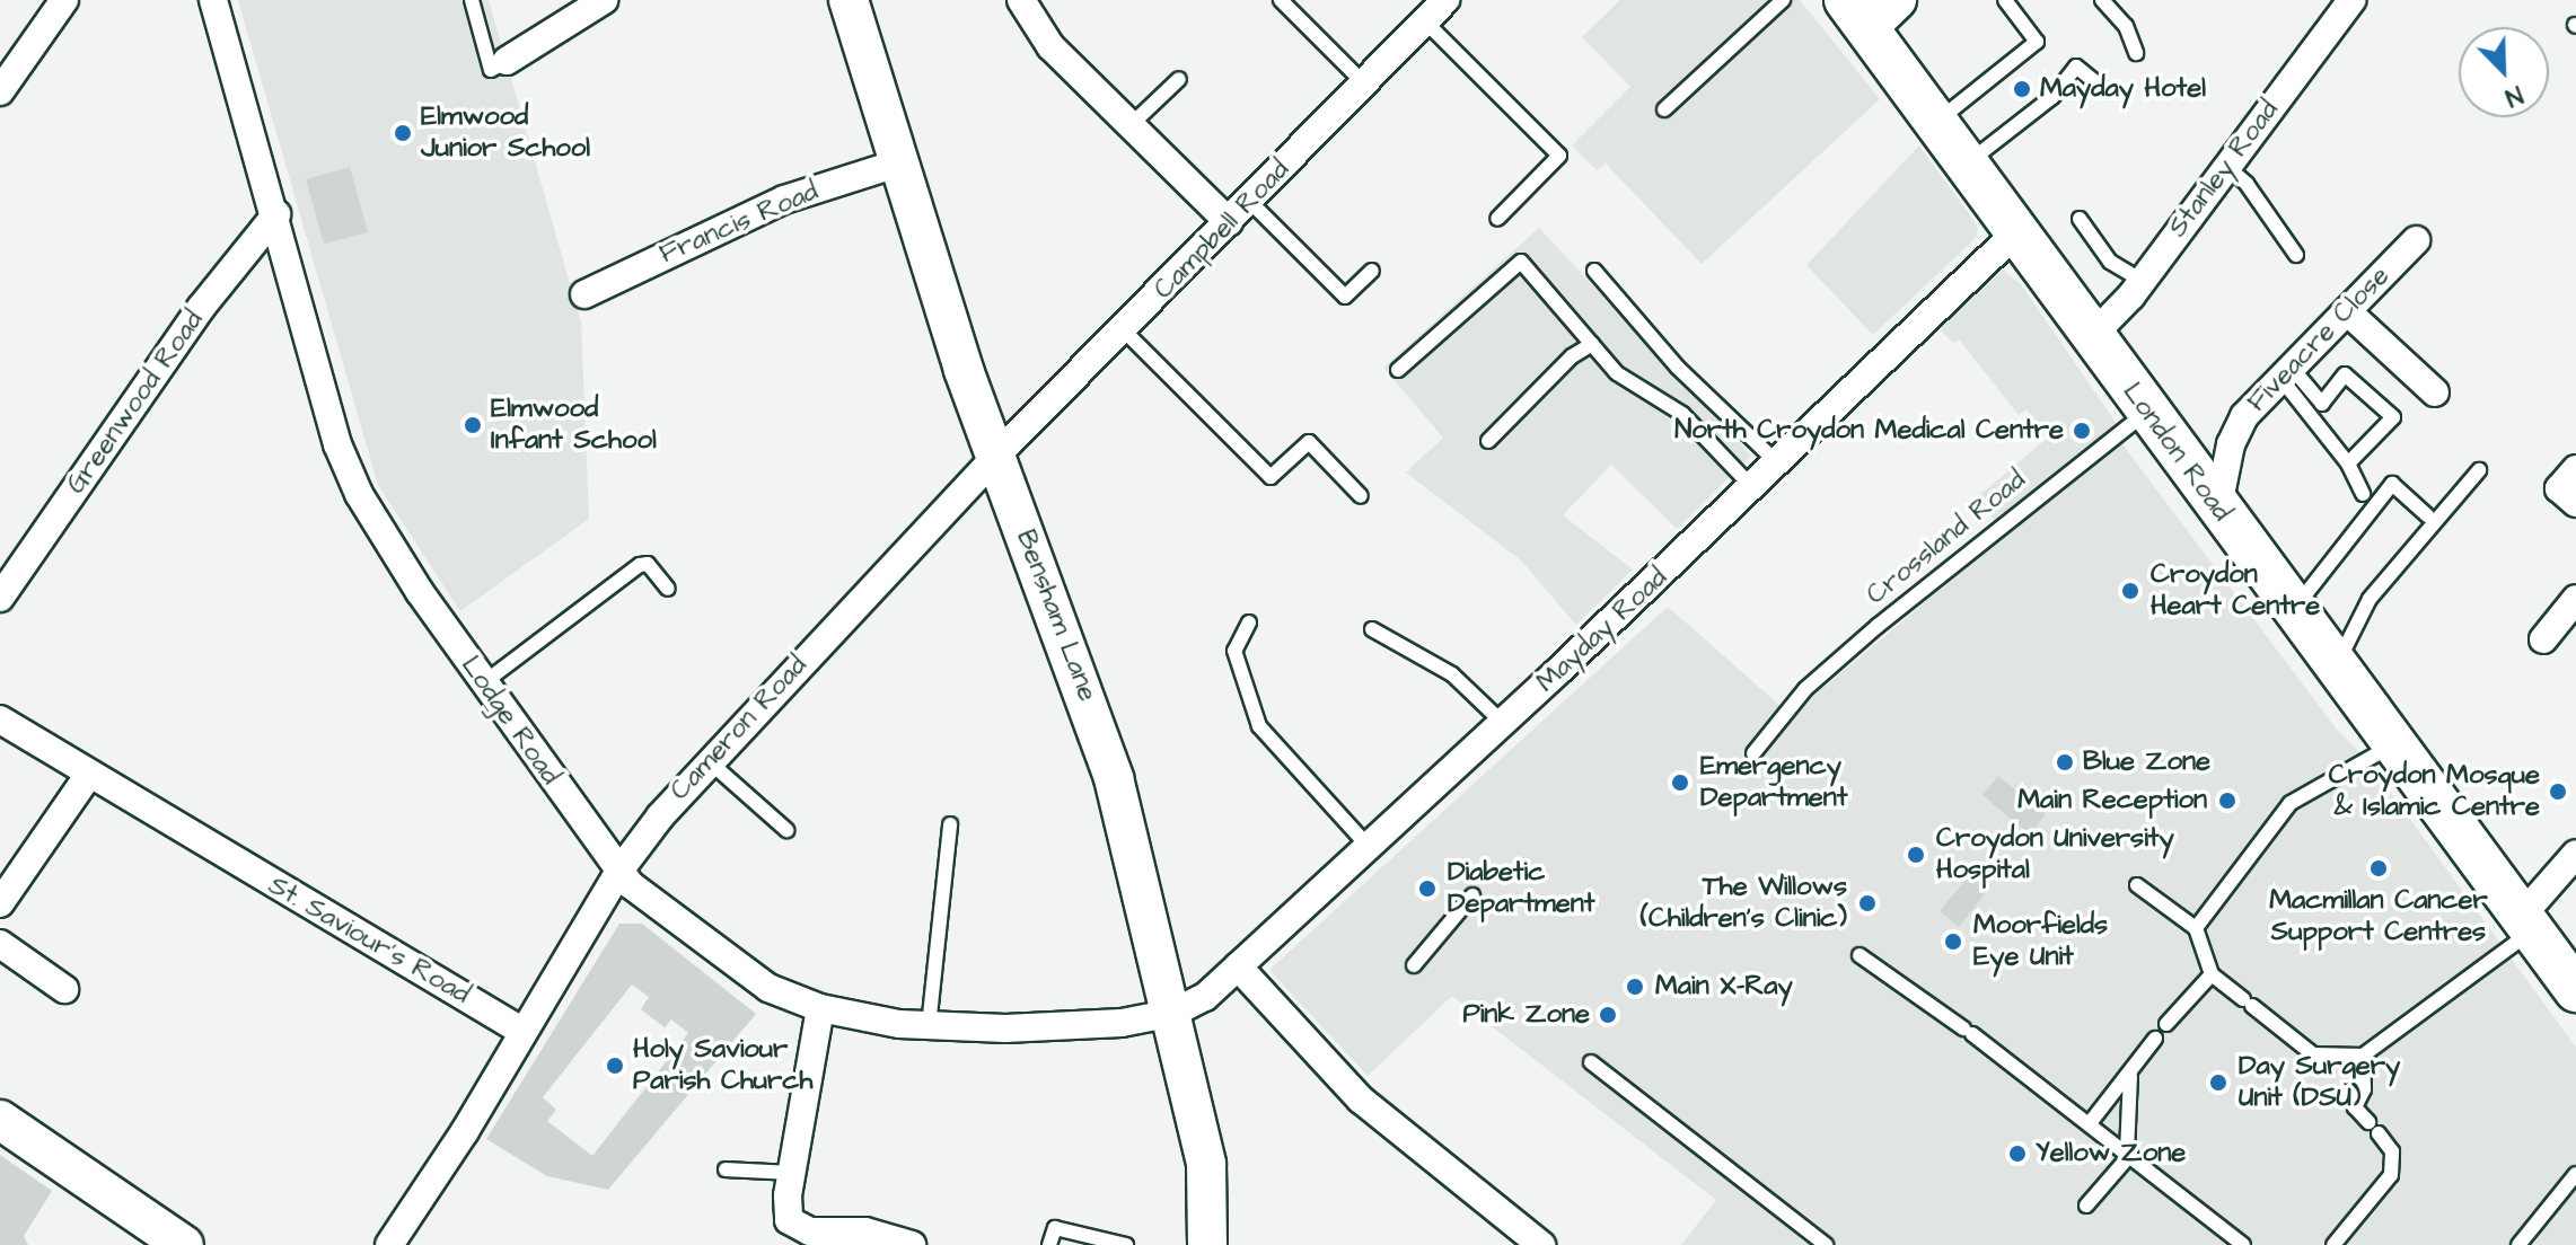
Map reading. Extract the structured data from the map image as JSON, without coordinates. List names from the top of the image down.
{
  "streets": {
    "main road": ["London Road"],
    "street": [
      "Stanley Road",
      "Francis Road",
      "Campbell Road",
      "Fiveacre Close",
      "Greenwood Road",
      "Bensham Lane",
      "Mayday Road",
      "Lodge Road",
      "Cameron Road",
      "St. Saviour's Road"
    ],
    "lane": ["Crossland Road"]
  },
  "crossings": [
    ["Stanley Road", "London Road"],
    ["Francis Road", "Bensham Lane"],
    ["Campbell Road", "Bensham Lane"],
    ["Campbell Road", "Cameron Road"],
    ["Fiveacre Close", "London Road"],
    ["Greenwood Road", "Lodge Road"],
    ["London Road", "Crossland Road"],
    ["London Road", "Mayday Road"],
    ["Bensham Lane", "Mayday Road"],
    ["Bensham Lane", "Lodge Road"],
    ["Bensham Lane", "Cameron Road"],
    ["Mayday Road", "Lodge Road"],
    ["Lodge Road", "Cameron Road"],
    ["Cameron Road", "St. Saviour's Road"]
  ],
  "places": [
    "Mayday Hotel",
    "Elmwood Junior School",
    "Elmwood Infant School",
    "North Croydon Medical Centre",
    "Croydon Heart Centre",
    "Blue Zone",
    "Emergency Department",
    "Croydon Mosque & Islamic Centre",
    "Main Reception",
    "Croydon University Hospital",
    "Macmillan Cancer Support Centres",
    "Diabetic Department",
    "The Willows (Children's Clinic)",
    "Moorfields Eye Unit",
    "Main X-Ray",
    "Pink Zone",
    "Holy Saviour Parish Church",
    "Day Surgery Unit (DSU)",
    "Yellow Zone"
  ],
  "north": "bottom right"
}
